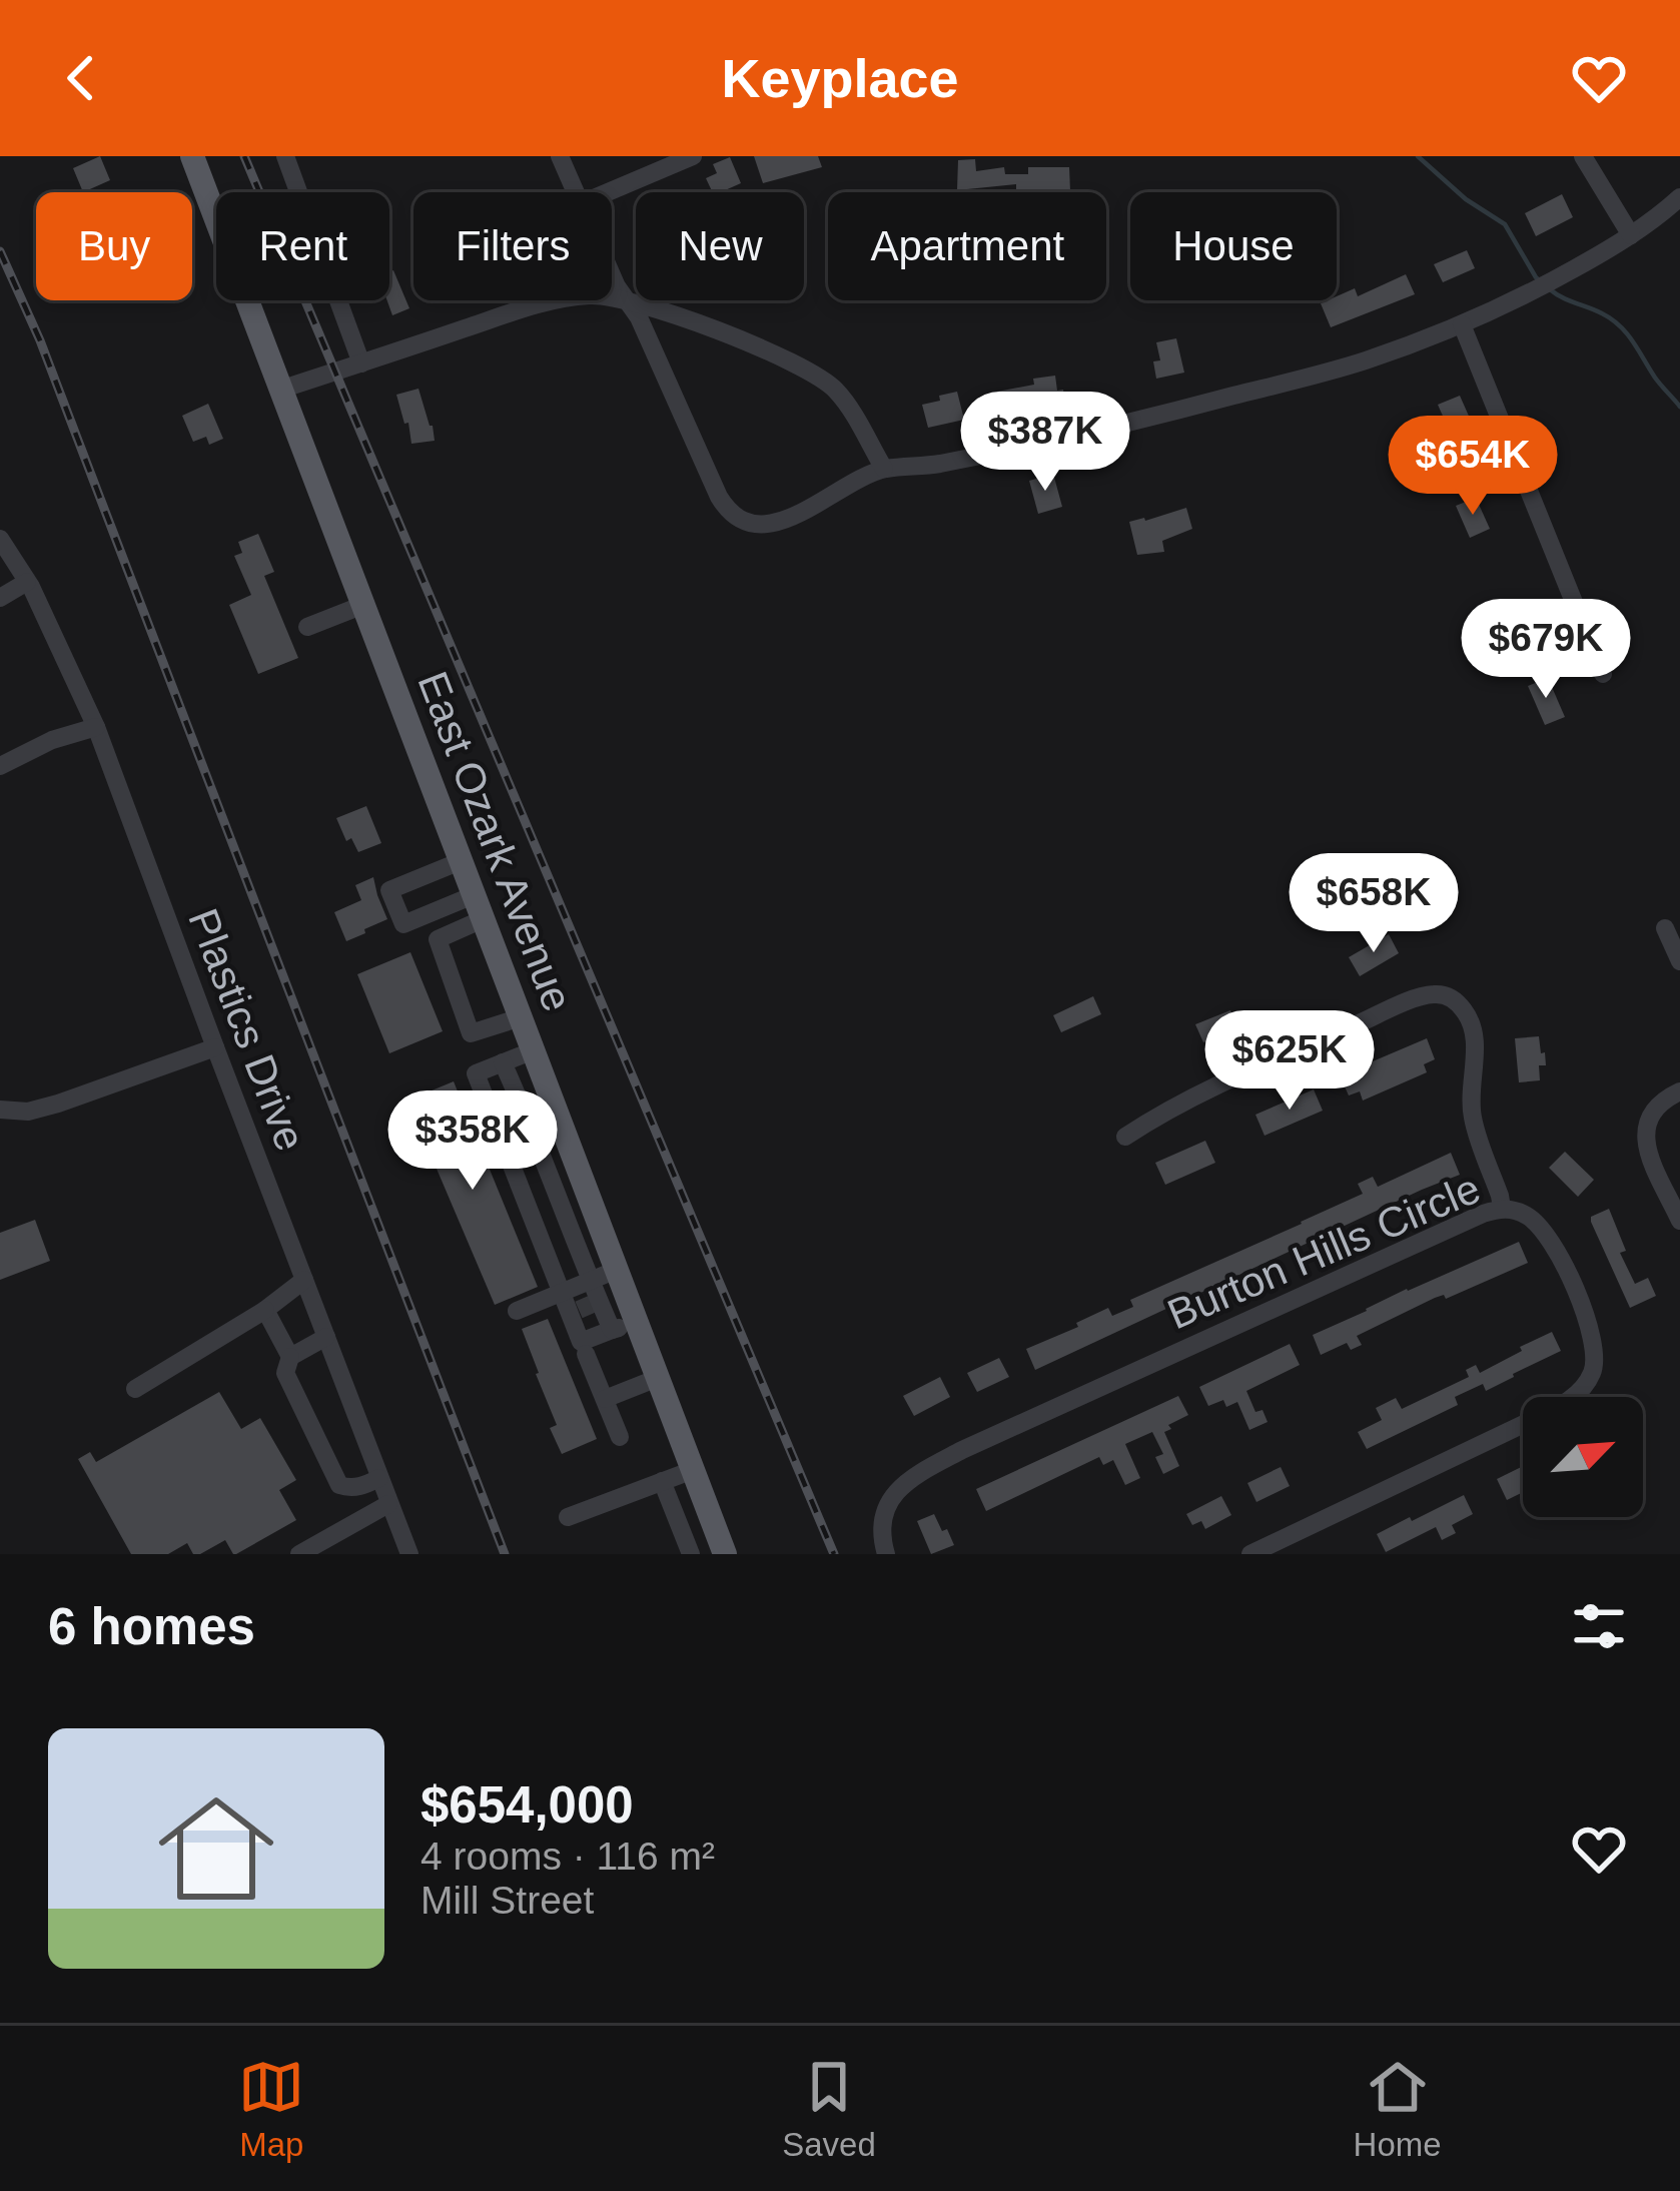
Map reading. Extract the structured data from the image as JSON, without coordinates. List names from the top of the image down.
{
  "streets": {
    "main road": ["East Ozark Avenue"],
    "street": ["Plastics Drive", "Burton Hills Circle"]
  },
  "north": "top right",
  "page": {
    "header": "Keyplace",
    "chip": [
      "Buy",
      "Rent",
      "Filters",
      "New",
      "Apartment",
      "House"
    ],
    "price": [
      "$387K",
      "$654K",
      "$679K",
      "$658K",
      "$625K",
      "$358K"
    ],
    "heading": "6 homes",
    "list": [
      {
        "name": "$654,000",
        "note": "4 rooms · 116 m² · Mill Street"
      }
    ],
    "tabs": ["Map", "Saved", "Home"]
  }
}
